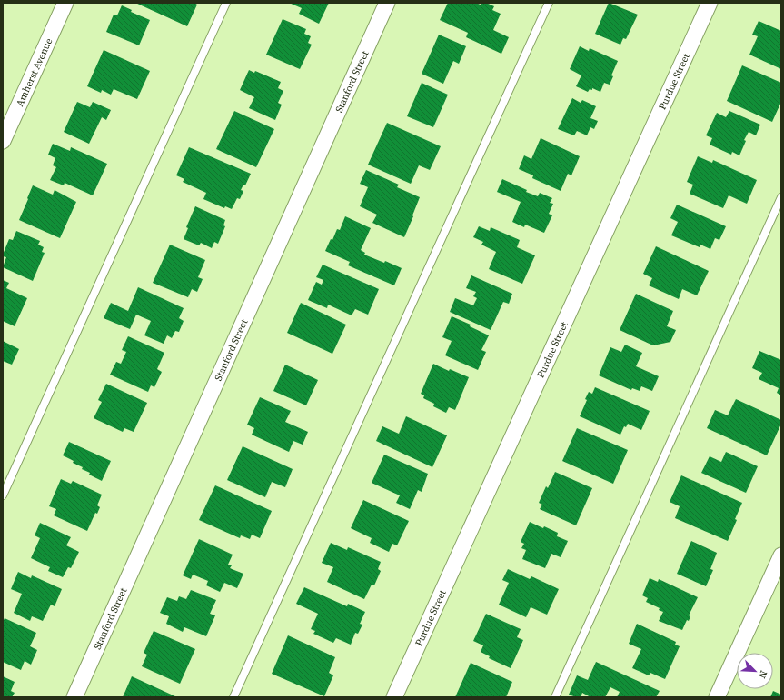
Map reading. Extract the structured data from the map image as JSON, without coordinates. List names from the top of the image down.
{
  "streets": {
    "street": ["Amherst Avenue", "Stanford Street", "Purdue Street"]
  },
  "north": "bottom right"
}
